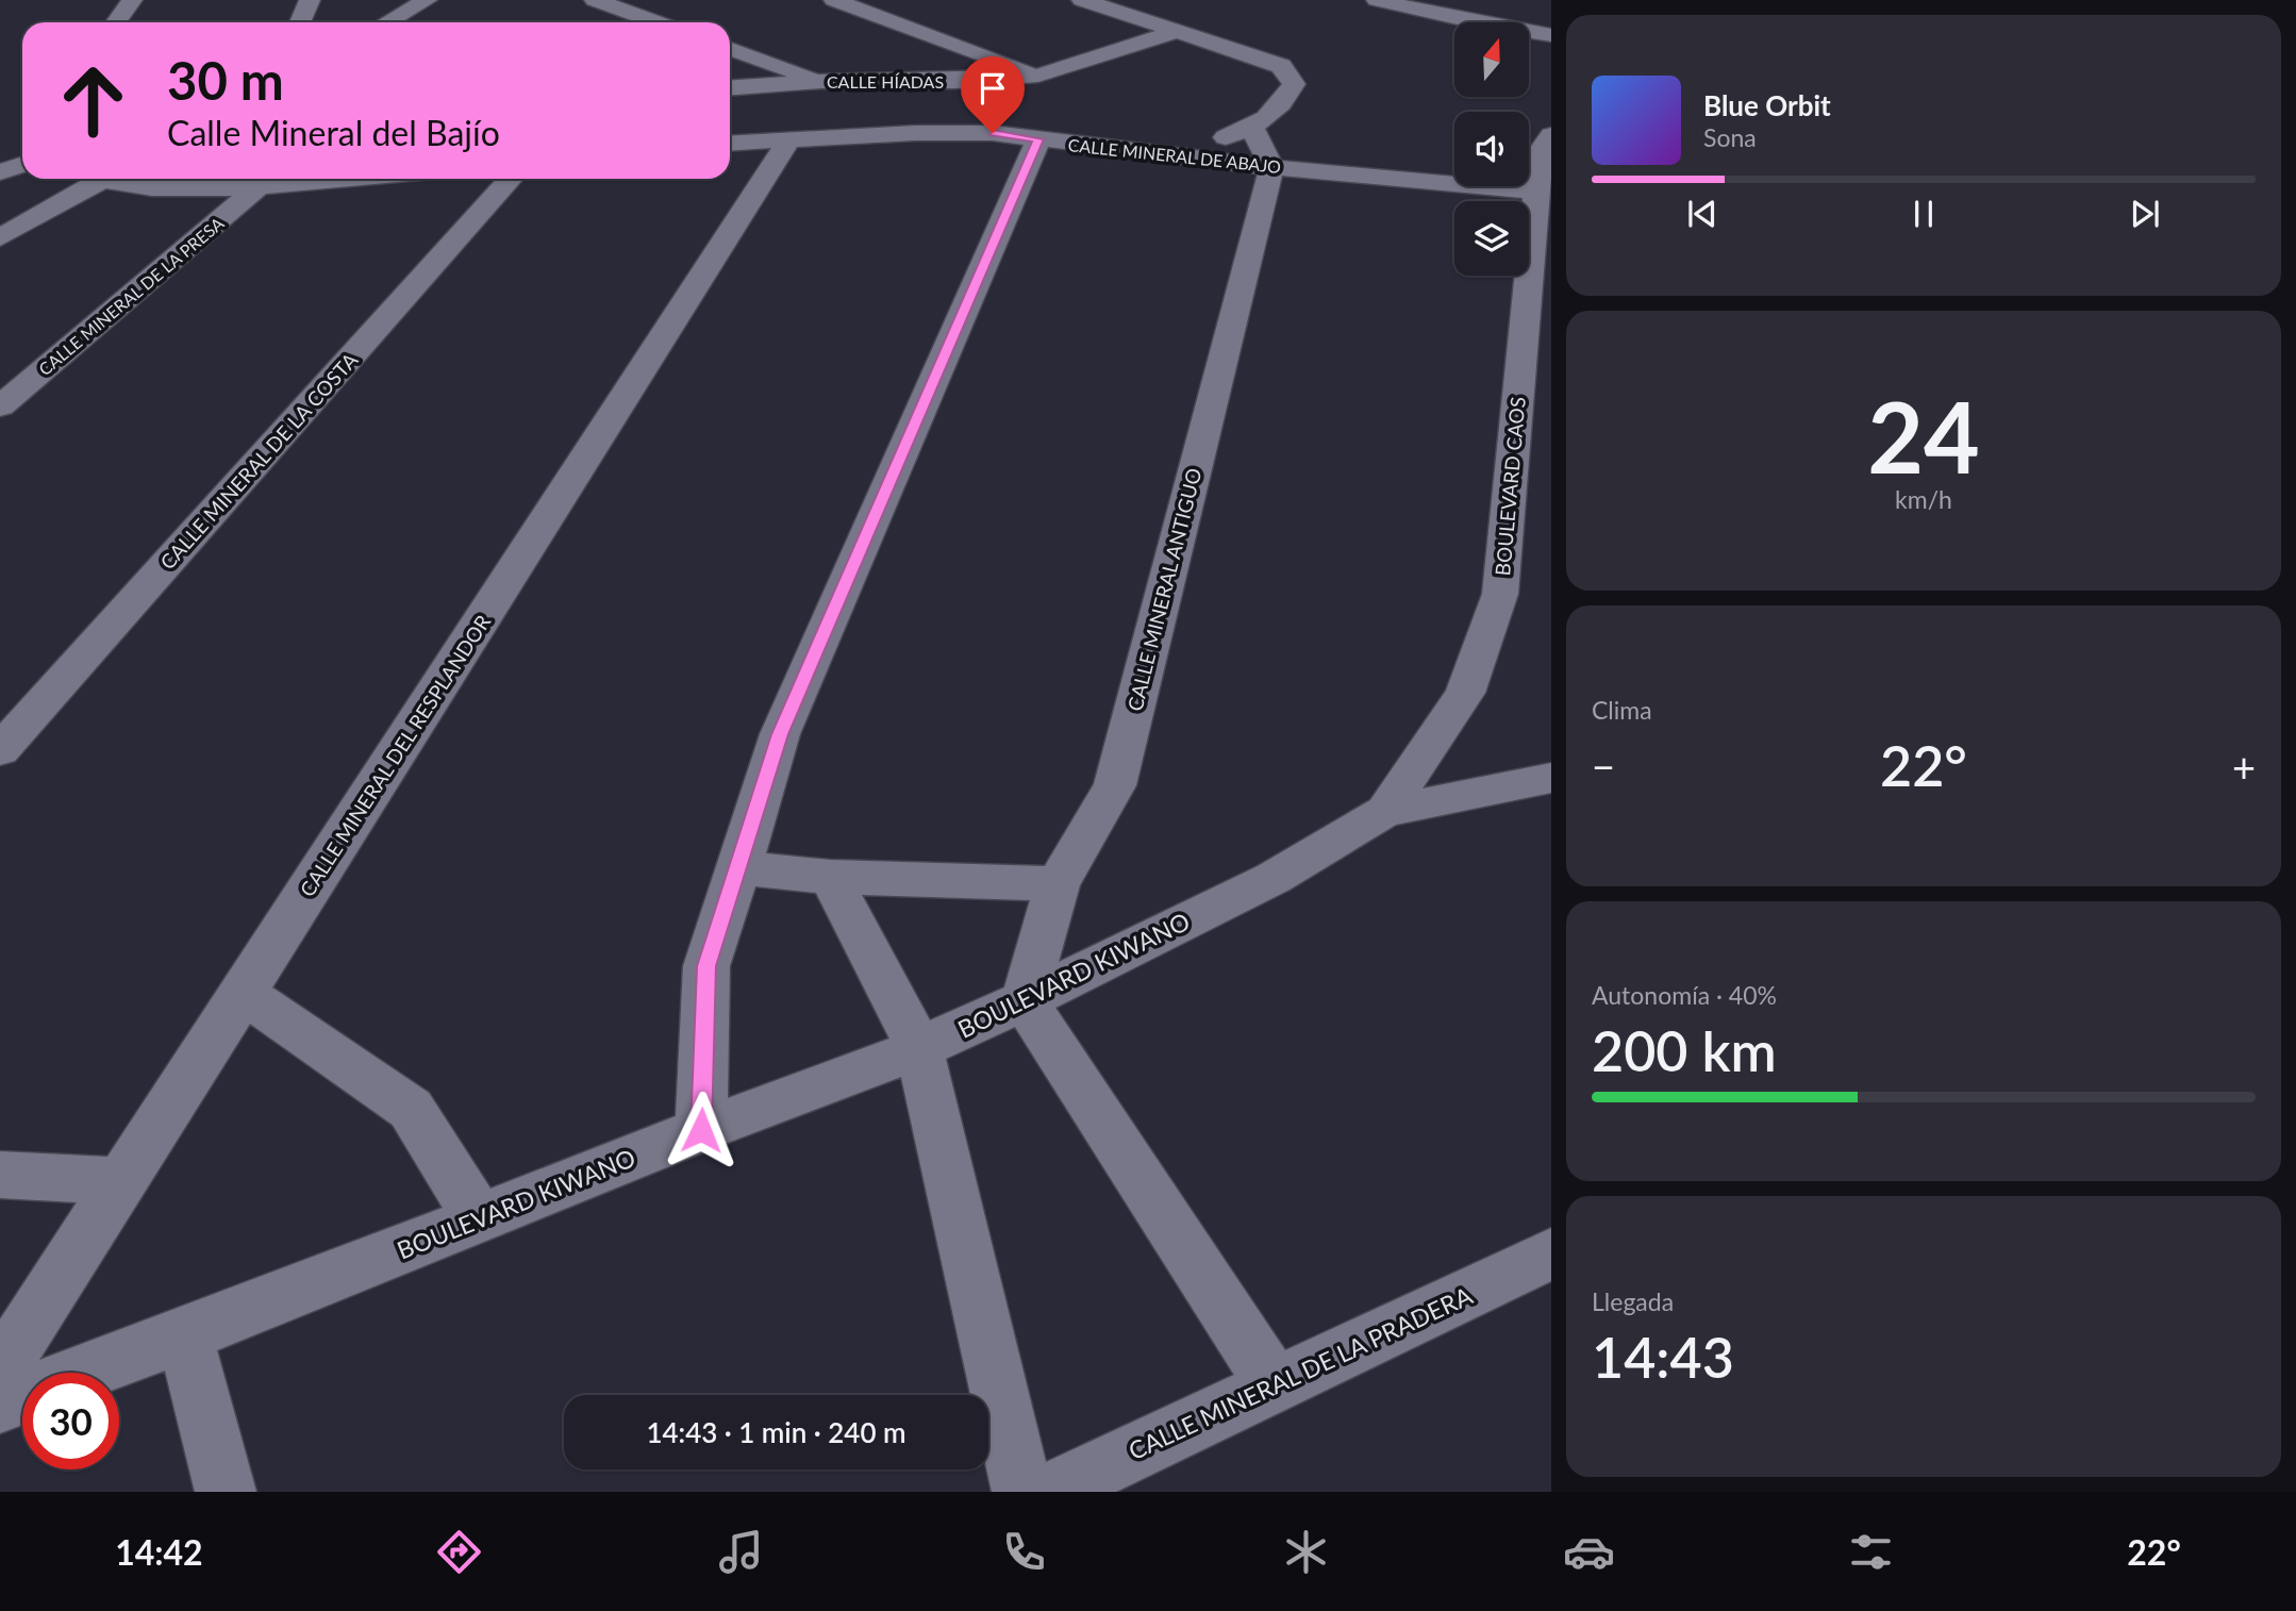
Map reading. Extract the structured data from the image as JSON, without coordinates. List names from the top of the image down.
{
  "streets": {
    "street": [
      "CALLE HÍADAS",
      "CALLE MINERAL DE ABAJO",
      "CALLE MINERAL DE LA PRESA",
      "CALLE MINERAL DE LA COSTA",
      "BOULEVARD CAOS",
      "CALLE MINERAL ANTIGUO",
      "CALLE MINERAL DEL RESPLANDOR",
      "BOULEVARD KIWANO",
      "CALLE MINERAL DE LA PRADERA"
    ]
  },
  "crossings": [
    ["CALLE MINERAL DE ABAJO", "BOULEVARD CAOS"],
    ["CALLE MINERAL DE ABAJO", "CALLE MINERAL ANTIGUO"],
    ["CALLE MINERAL DE ABAJO", "CALLE MINERAL DEL RESPLANDOR"],
    ["BOULEVARD CAOS", "BOULEVARD KIWANO"],
    ["CALLE MINERAL ANTIGUO", "BOULEVARD KIWANO"]
  ],
  "north": "top",
  "page": {
    "turn": ["30 m", "Calle Mineral del Bajío"],
    "song": ["Blue Orbit", "Sona"],
    "tile": [
      ["24", "km/h"],
      "Clima",
      ["Autonomía · 40%", "200 km"],
      ["Llegada", "14:43"]
    ],
    "heat": ["−", "22°", "+"],
    "limit": "30",
    "trip": "14:43 · 1 min · 240 m",
    "tabs": ["14:42", "22°"]
  }
}
